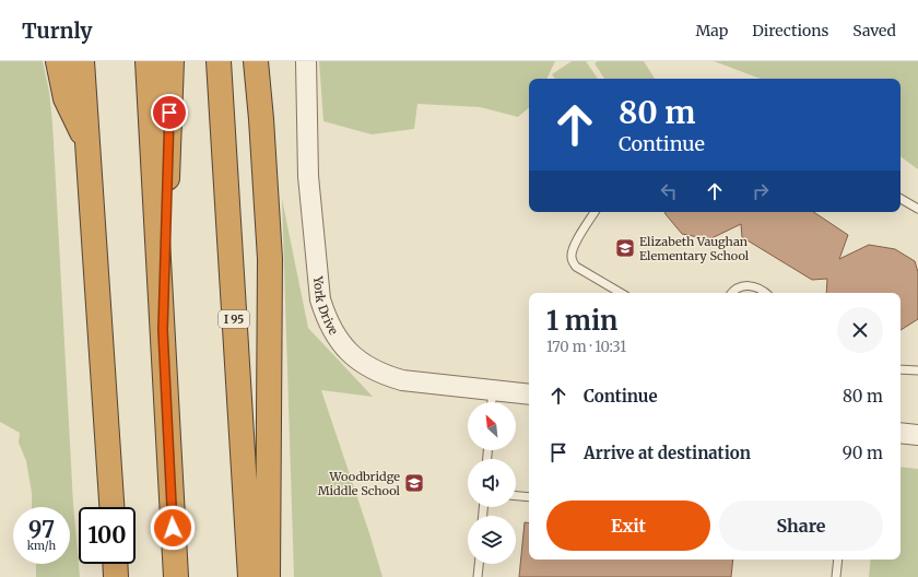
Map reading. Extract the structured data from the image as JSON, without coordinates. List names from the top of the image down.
{
  "streets": {
    "highway": ["I 95"],
    "street": ["York Drive"]
  },
  "places": {
    "school or university": ["Elizabeth Vaughan Elementary School", "Woodbridge Middle School"]
  },
  "north": "top left",
  "page": {
    "header": "Turnly",
    "nav": ["Map", "Directions", "Saved"],
    "turn": ["80 m", "Continue"],
    "heading": ["1 min", "170 m · 10:31"],
    "list": [
      {
        "name": "Continue",
        "value": "80 m"
      },
      {
        "name": "Arrive at destination",
        "value": "90 m"
      }
    ],
    "buttons": ["Exit", "Share"],
    "speed": "97 km/h",
    "limit": "100"
  }
}
